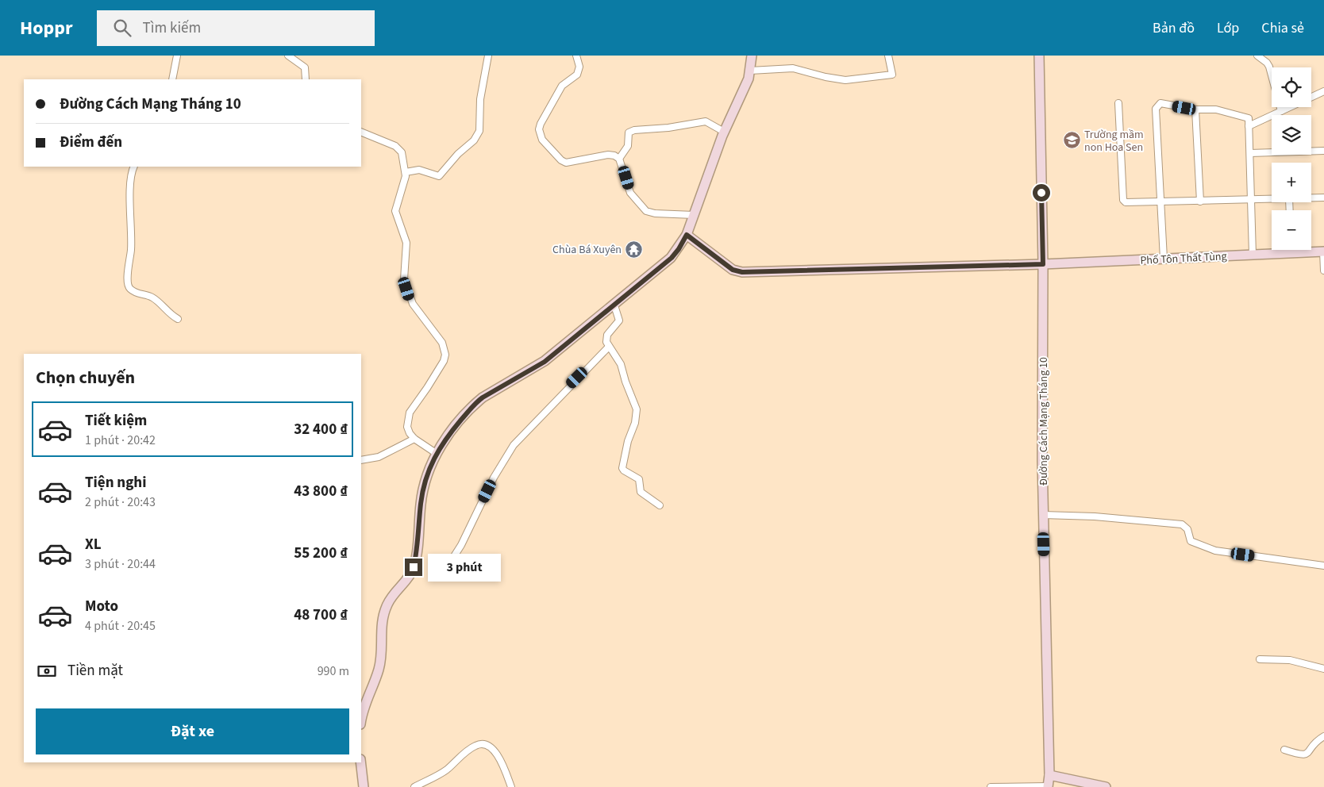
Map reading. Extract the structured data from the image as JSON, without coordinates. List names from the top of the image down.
{
  "streets": {
    "street": ["Phố Tôn Thất Tùng", "Đường Cách Mạng Tháng 10"]
  },
  "crossings": [
    ["Phố Tôn Thất Tùng", "Đường Cách Mạng Tháng 10"]
  ],
  "places": {
    "school or university": ["Trường mầm non Hoa Sen"],
    "temple": ["Chùa Bá Xuyên"]
  },
  "page": {
    "header": "Hoppr",
    "search": "Tìm kiếm",
    "nav": ["Bản đồ", "Lớp", "Chia sẻ"],
    "map_buttons": ["+", "−"],
    "banner": ["Đường Cách Mạng Tháng 10", "Điểm đến"],
    "heading": "Chọn chuyến",
    "list": [
      {
        "name": "Tiết kiệm",
        "note": "1 phút · 20:42",
        "value": "32 400 ₫"
      },
      {
        "name": "Tiện nghi",
        "note": "2 phút · 20:43",
        "value": "43 800 ₫"
      },
      {
        "name": "XL",
        "note": "3 phút · 20:44",
        "value": "55 200 ₫"
      },
      {
        "name": "Moto",
        "note": "4 phút · 20:45",
        "value": "48 700 ₫"
      }
    ],
    "bubble": "3 phút",
    "pay": ["Tiền mặt", "990 m"],
    "buttons": "Đặt xe"
  }
}
